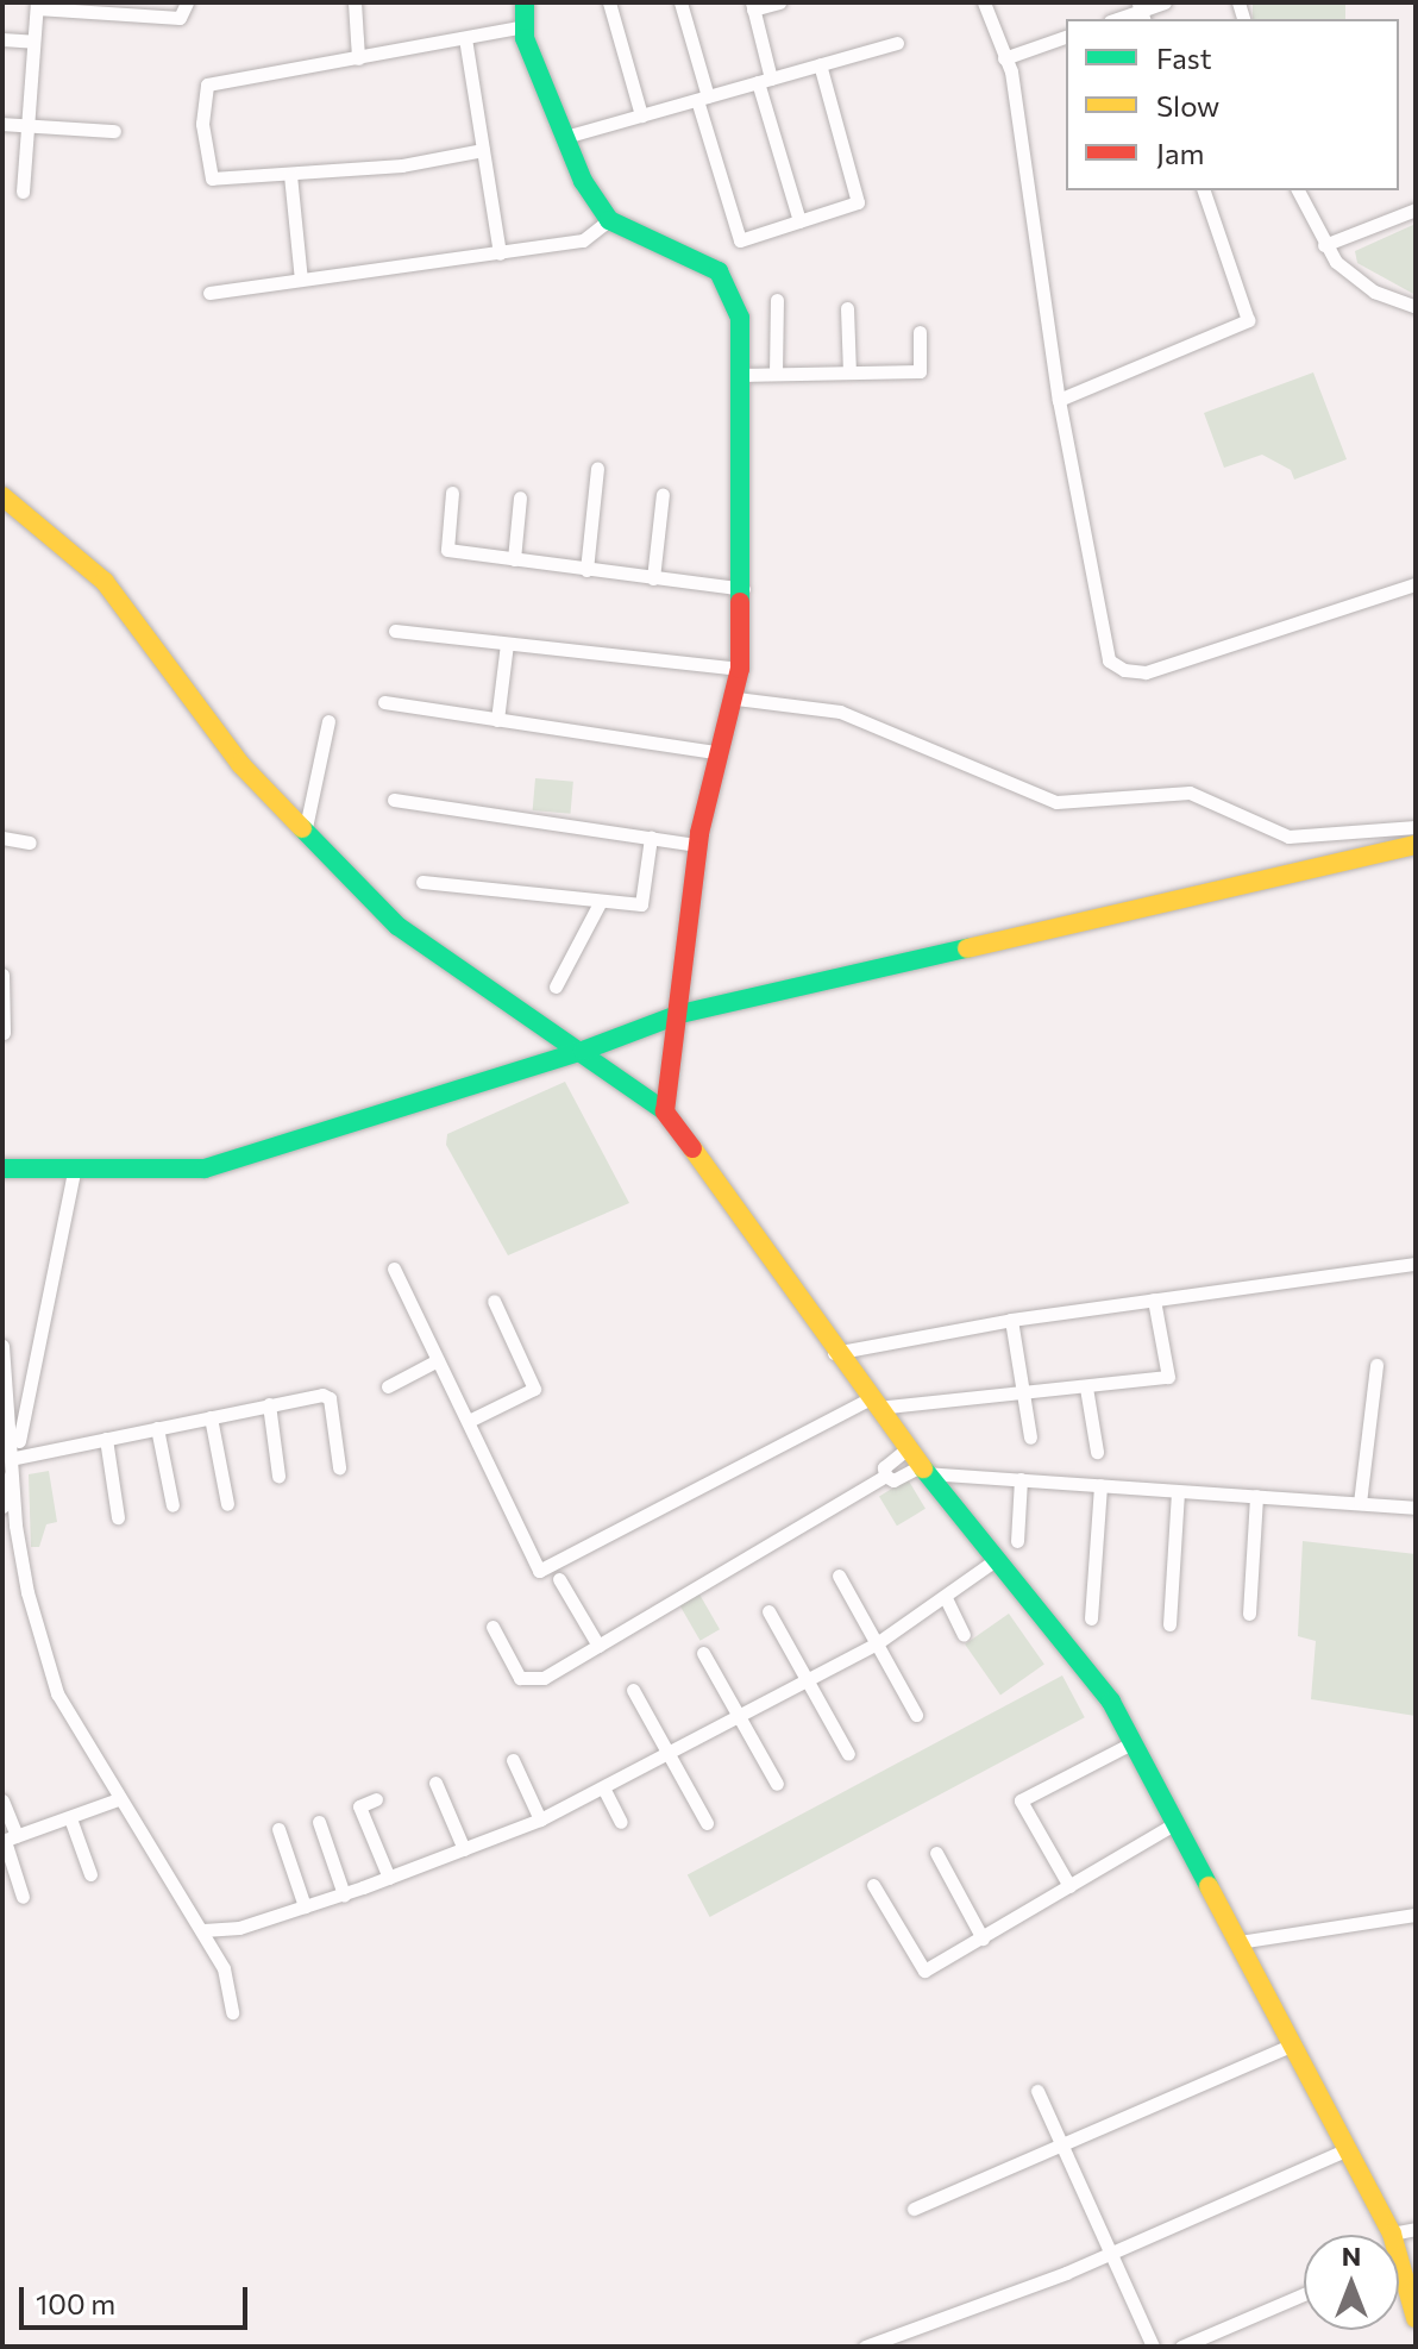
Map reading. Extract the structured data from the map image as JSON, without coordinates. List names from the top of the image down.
{
  "legend": ["Fast", "Slow", "Jam"],
  "scale_bar": "100 m",
  "north": "top"
}
